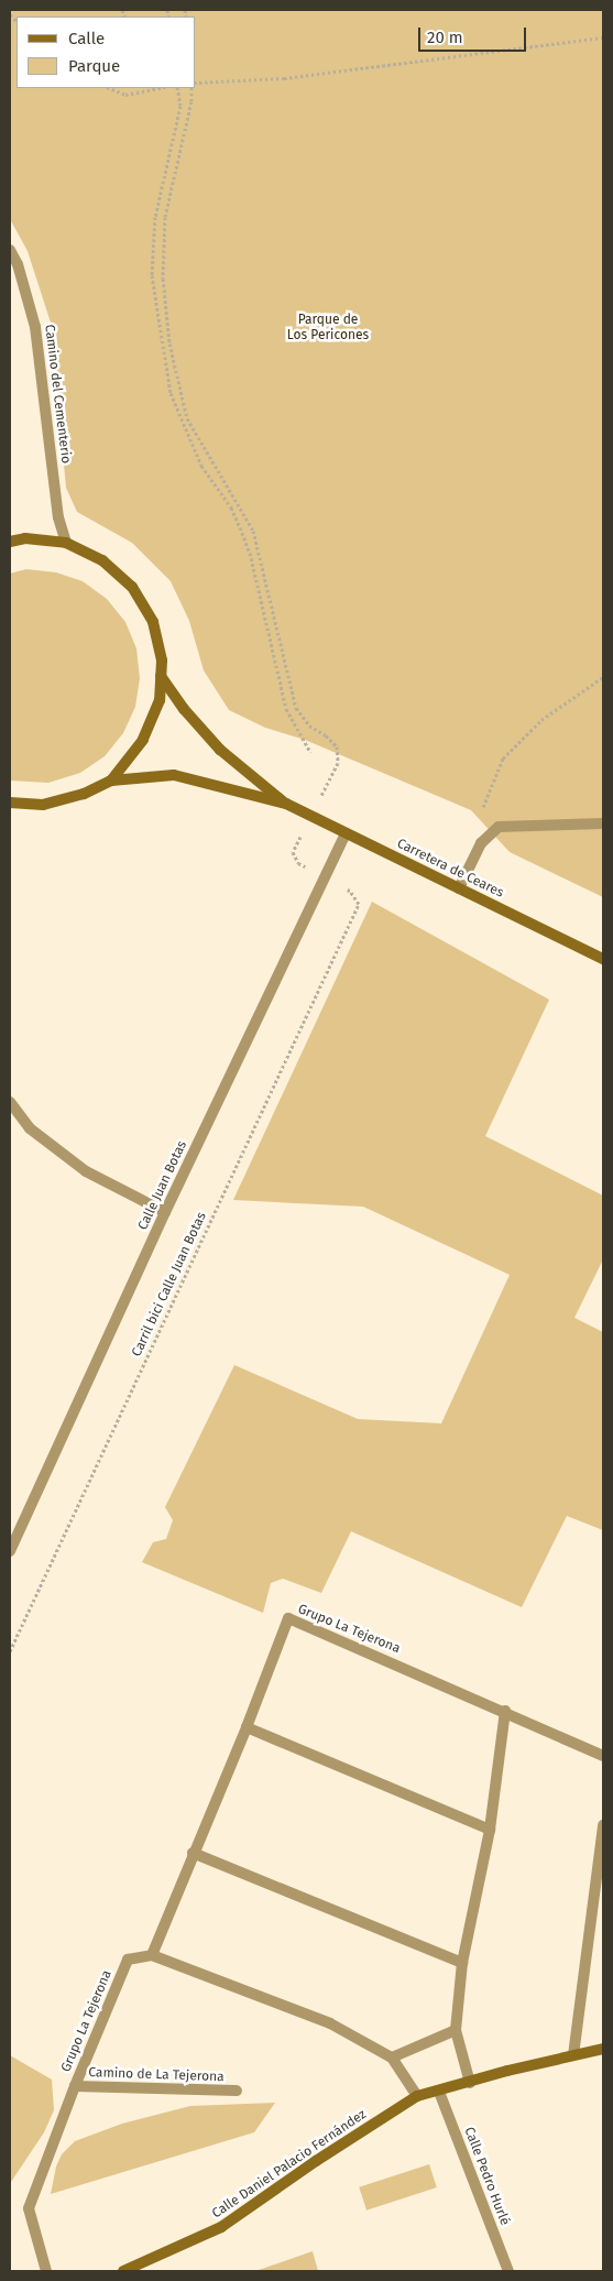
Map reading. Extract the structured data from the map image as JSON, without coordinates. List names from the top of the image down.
{
  "streets": {
    "main road": ["Carretera de Ceares", "Calle Daniel Palacio Fernández"],
    "street": [
      "Camino del Cementerio",
      "Calle Juan Botas",
      "Grupo La Tejerona",
      "Camino de La Tejerona",
      "Calle Pedro Hurlé"
    ],
    "path": ["Carril bici Calle Juan Botas"]
  },
  "crossings": [
    ["Carretera de Ceares", "Calle Juan Botas"],
    ["Calle Juan Botas", "Carril bici Calle Juan Botas"],
    ["Grupo La Tejerona", "Camino de La Tejerona"],
    ["Calle Daniel Palacio Fernández", "Calle Pedro Hurlé"]
  ],
  "parks": ["Parque de Los Pericones"],
  "legend": ["Calle", "Parque"],
  "scale_bar": "20 m"
}
